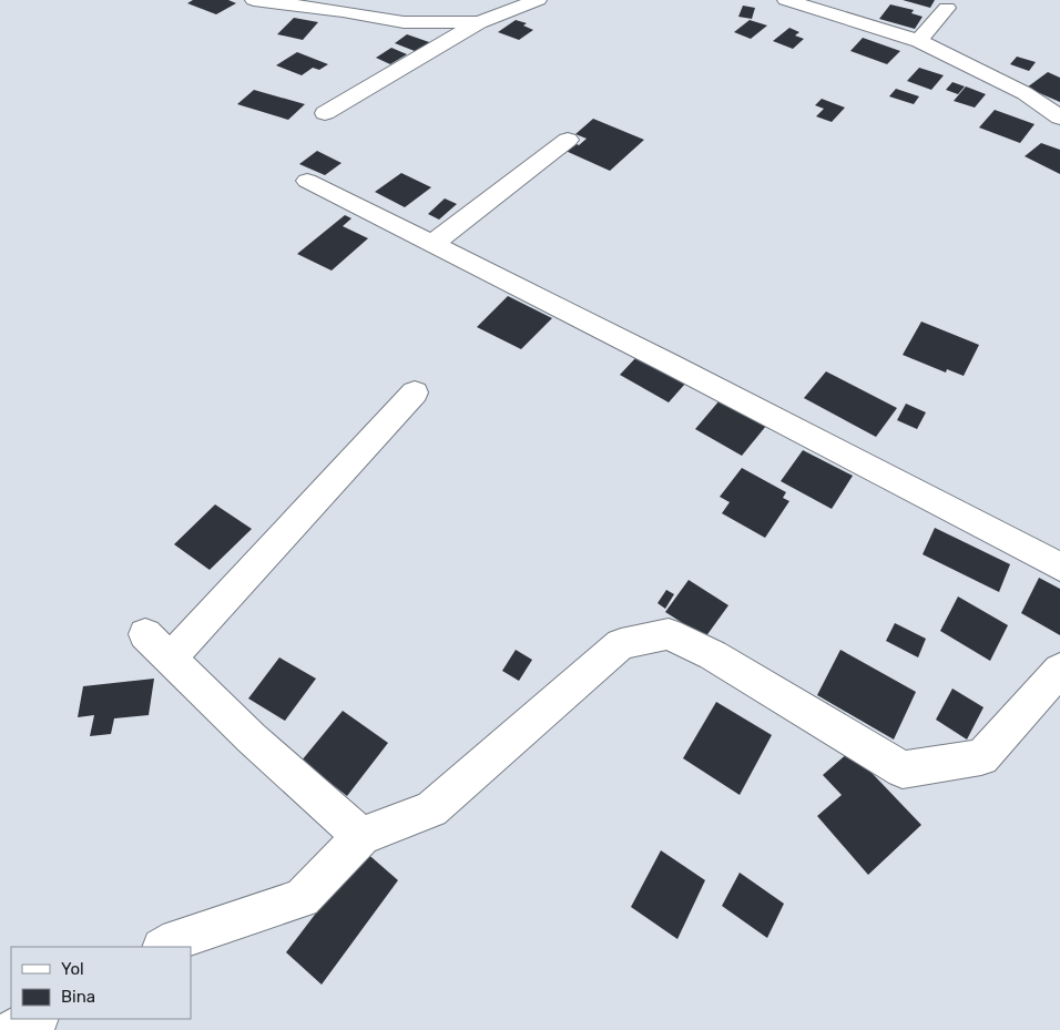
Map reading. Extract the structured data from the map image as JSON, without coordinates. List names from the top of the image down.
{
  "legend": ["Yol", "Bina"]
}
